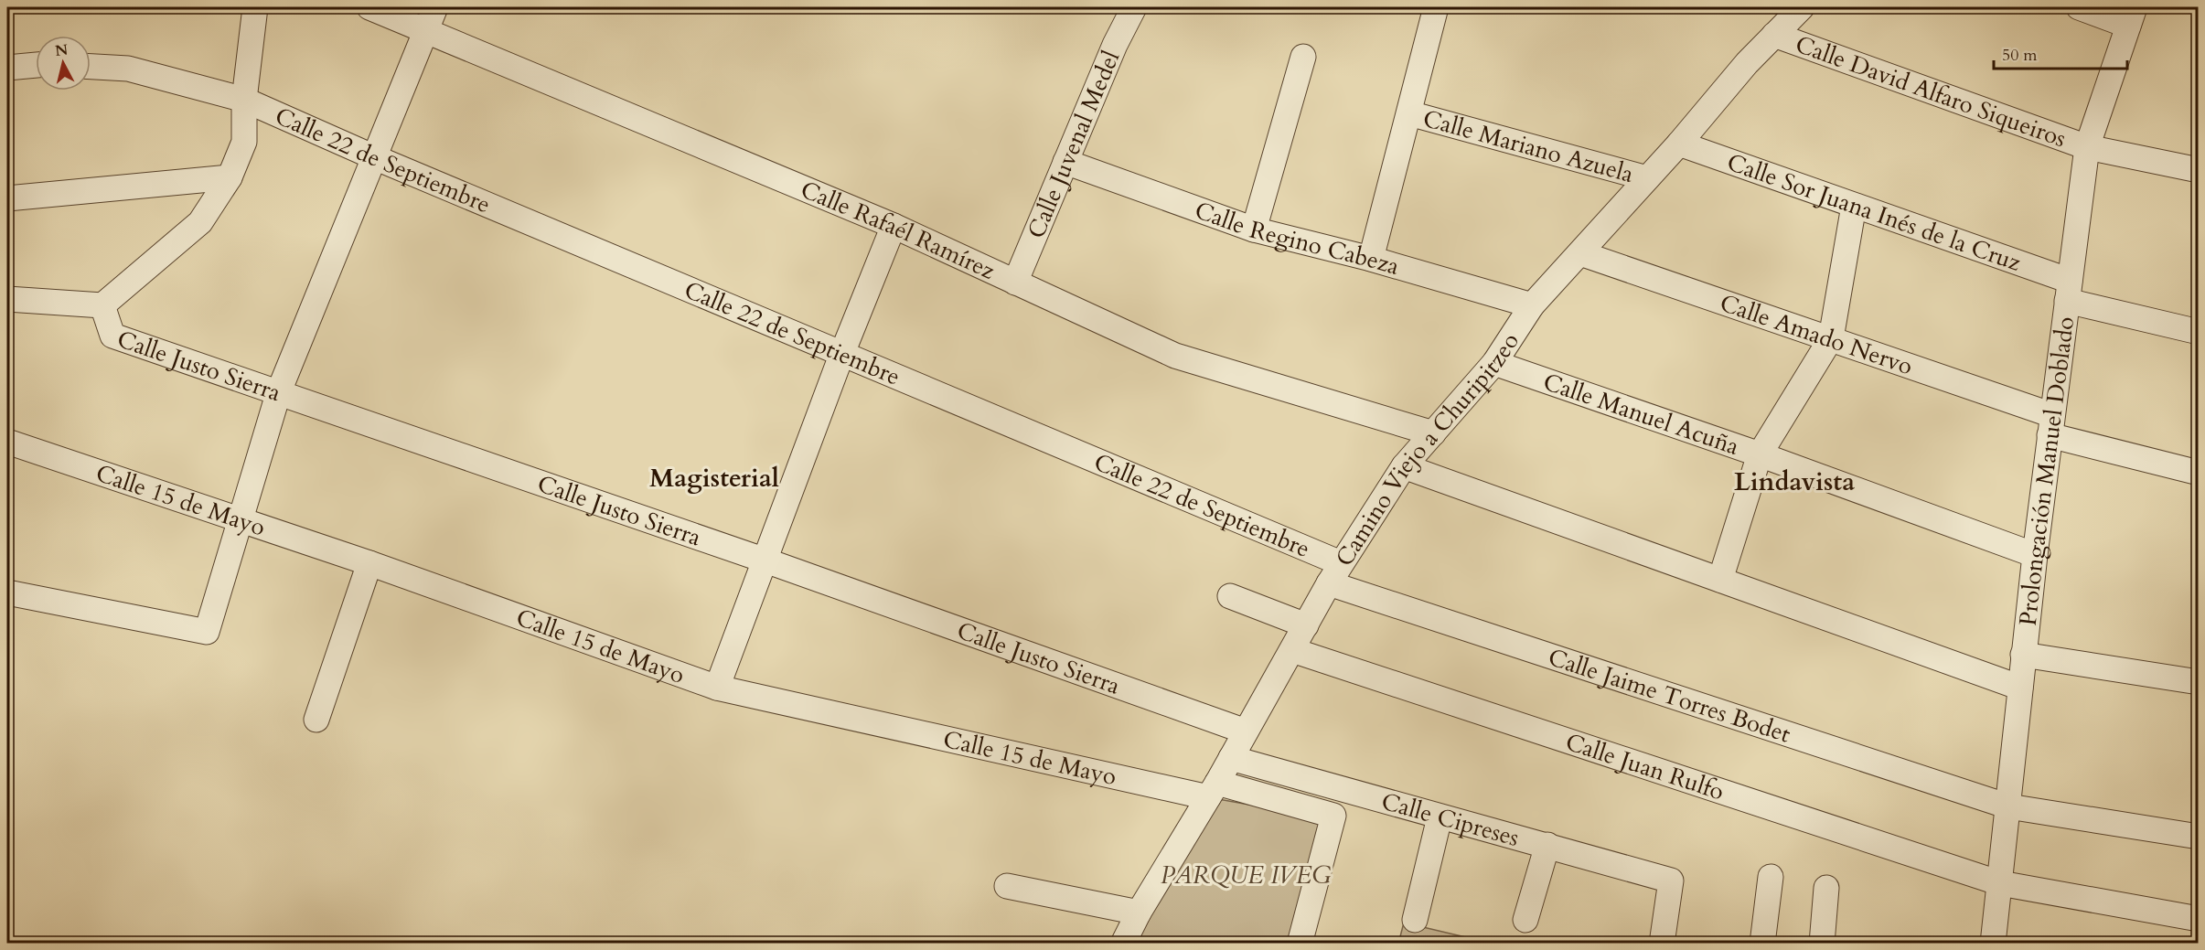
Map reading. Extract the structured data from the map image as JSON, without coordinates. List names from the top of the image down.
{
  "streets": {
    "street": [
      "Calle David Alfaro Siqueiros",
      "Calle Juvenal Medel",
      "Calle Mariano Azuela",
      "Calle 22 de Septiembre",
      "Calle Sor Juana Inés de la Cruz",
      "Calle Rafaél Ramírez",
      "Calle Regino Cabeza",
      "Calle Amado Nervo",
      "Calle Justo Sierra",
      "Calle Manuel Acuña",
      "Camino Viejo a Churipitzeo",
      "Prolongación Manuel Doblado",
      "Calle 15 de Mayo",
      "Calle Jaime Torres Bodet",
      "Calle Juan Rulfo",
      "Calle Cipreses"
    ]
  },
  "crossings": [
    ["Calle David Alfaro Siqueiros", "Camino Viejo a Churipitzeo"],
    ["Calle David Alfaro Siqueiros", "Prolongación Manuel Doblado"],
    ["Calle Juvenal Medel", "Calle Rafaél Ramírez"],
    ["Calle Juvenal Medel", "Calle Regino Cabeza"],
    ["Calle Mariano Azuela", "Camino Viejo a Churipitzeo"],
    ["Calle 22 de Septiembre", "Camino Viejo a Churipitzeo"],
    ["Calle 22 de Septiembre", "Calle Jaime Torres Bodet"],
    ["Calle Sor Juana Inés de la Cruz", "Camino Viejo a Churipitzeo"],
    ["Calle Sor Juana Inés de la Cruz", "Prolongación Manuel Doblado"],
    ["Calle Rafaél Ramírez", "Camino Viejo a Churipitzeo"],
    ["Calle Regino Cabeza", "Camino Viejo a Churipitzeo"],
    ["Calle Amado Nervo", "Camino Viejo a Churipitzeo"],
    ["Calle Amado Nervo", "Prolongación Manuel Doblado"],
    ["Calle Justo Sierra", "Camino Viejo a Churipitzeo"],
    ["Calle Manuel Acuña", "Camino Viejo a Churipitzeo"],
    ["Calle Manuel Acuña", "Prolongación Manuel Doblado"],
    ["Camino Viejo a Churipitzeo", "Calle 15 de Mayo"],
    ["Camino Viejo a Churipitzeo", "Calle Jaime Torres Bodet"],
    ["Camino Viejo a Churipitzeo", "Calle Juan Rulfo"],
    ["Camino Viejo a Churipitzeo", "Calle Cipreses"],
    ["Prolongación Manuel Doblado", "Calle Jaime Torres Bodet"],
    ["Prolongación Manuel Doblado", "Calle Juan Rulfo"]
  ],
  "districts": ["Magisterial", "Lindavista"],
  "parks": ["PARQUE IVEG"],
  "scale_bar": "50 m",
  "north": "top"
}
